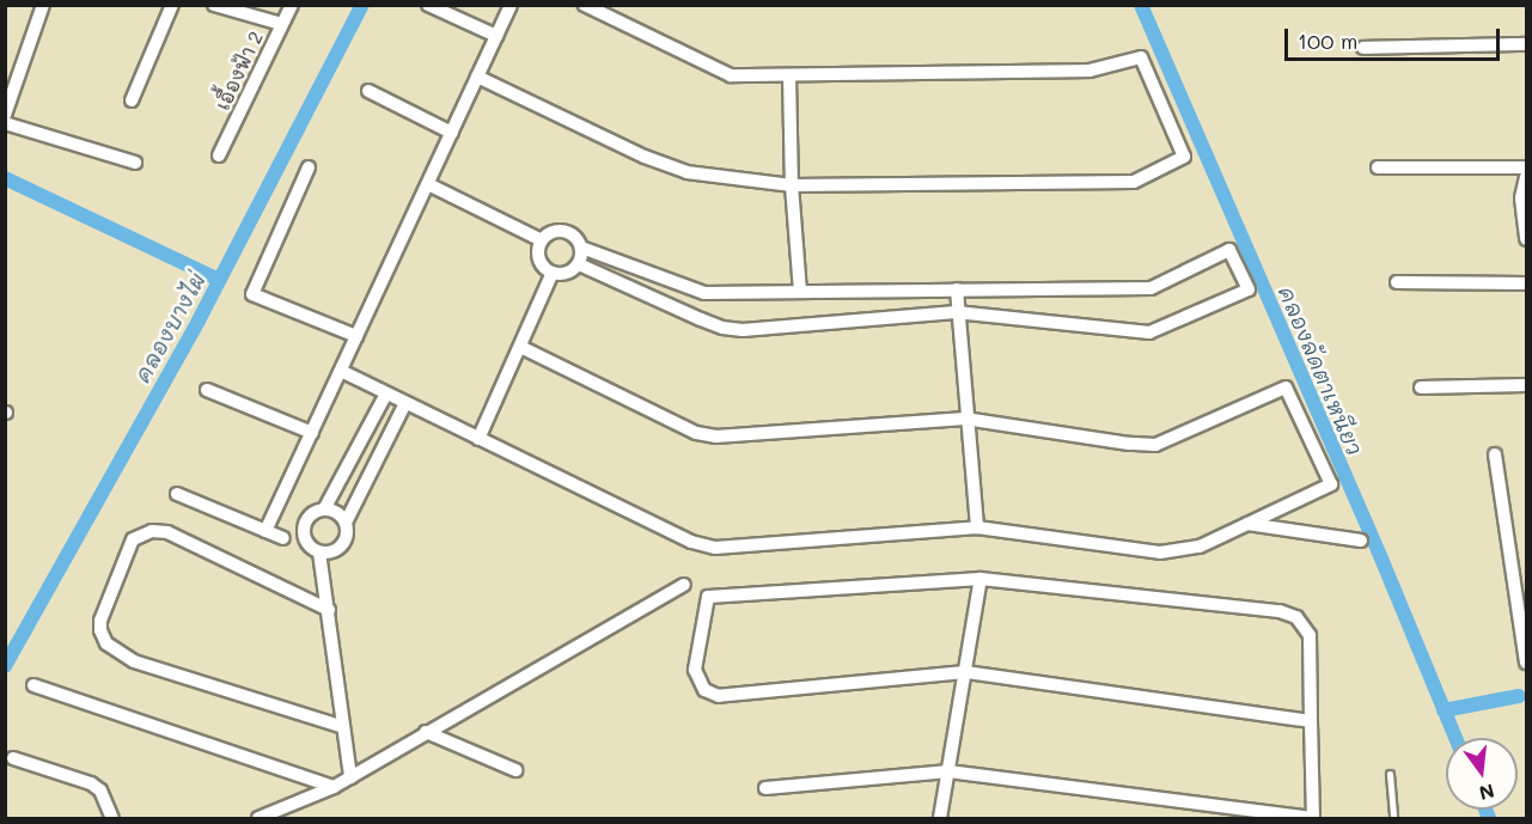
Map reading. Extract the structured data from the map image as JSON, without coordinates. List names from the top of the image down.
{
  "streets": {
    "street": ["เอื้องฟ้า 2"]
  },
  "water": ["คลองบางไผ่", "คลองลัดตาเหนียว"],
  "scale_bar": "100 m",
  "north": "bottom"
}
